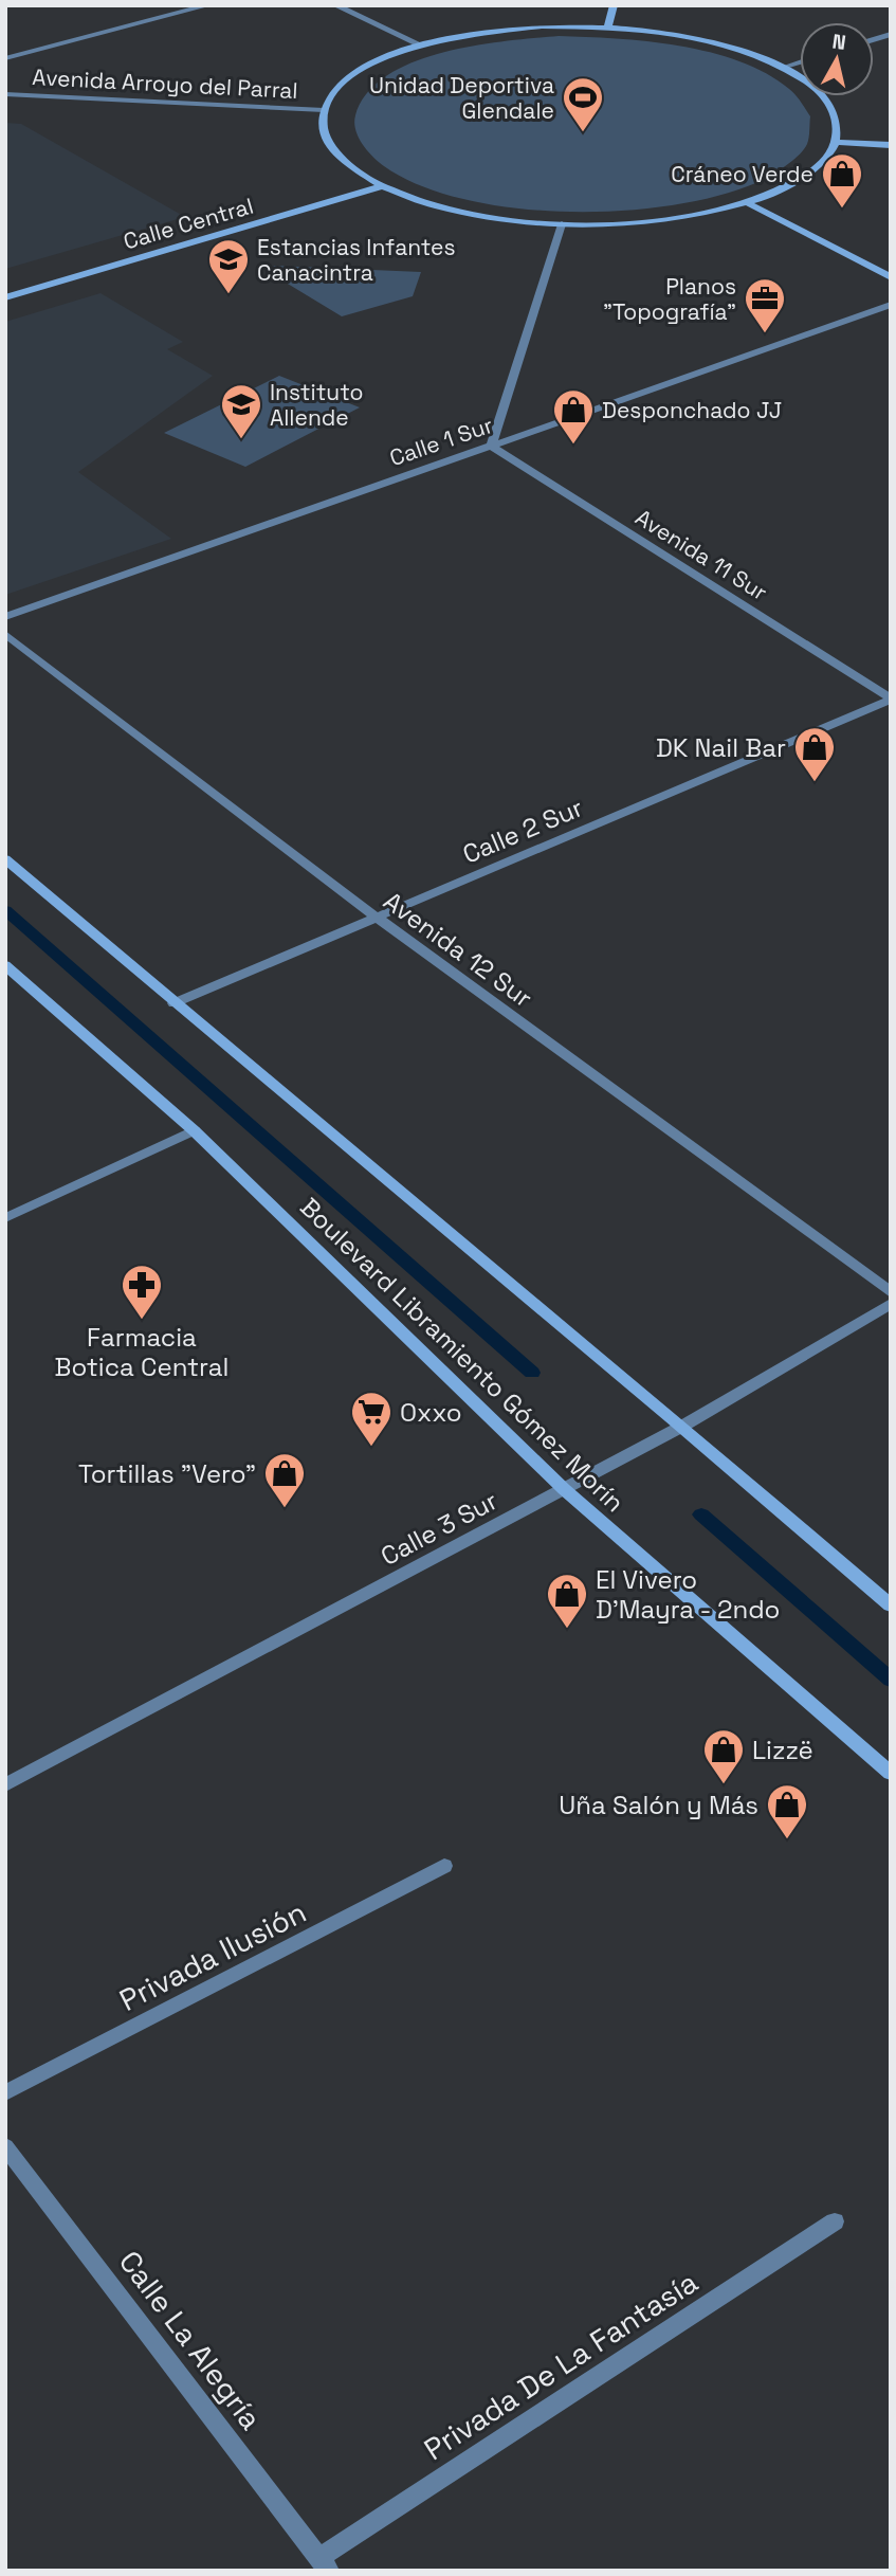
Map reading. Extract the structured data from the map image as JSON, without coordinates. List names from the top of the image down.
{
  "streets": {
    "main road": ["Calle Central", "Boulevard Libramiento Gómez Morín"],
    "street": [
      "Avenida Arroyo del Parral",
      "Calle 1 Sur",
      "Avenida 11 Sur",
      "Calle 2 Sur",
      "Avenida 12 Sur",
      "Calle 3 Sur",
      "Privada Ilusión",
      "Calle La Alegría",
      "Privada De La Fantasía"
    ]
  },
  "crossings": [
    ["Calle 1 Sur", "Avenida 11 Sur"],
    ["Avenida 11 Sur", "Calle 2 Sur"],
    ["Calle 2 Sur", "Avenida 12 Sur"],
    ["Boulevard Libramiento Gómez Morín", "Calle 3 Sur"],
    ["Calle La Alegría", "Privada De La Fantasía"]
  ],
  "places": {
    "sports": ["Unidad Deportiva Glendale"],
    "shop": [
      "Cráneo Verde",
      "Desponchado JJ",
      "DK Nail Bar",
      "Tortillas \"Vero\"",
      "El Vivero D'Mayra - 2ndo",
      "Lizzë",
      "Uña Salón y Más"
    ],
    "school or university": ["Estancias Infantes Canacintra", "Instituto Allende"],
    "office": ["Planos \"Topografía\""],
    "pharmacy": ["Farmacia Botica Central"],
    "supermarket": ["Oxxo"]
  },
  "north": "top"
}
